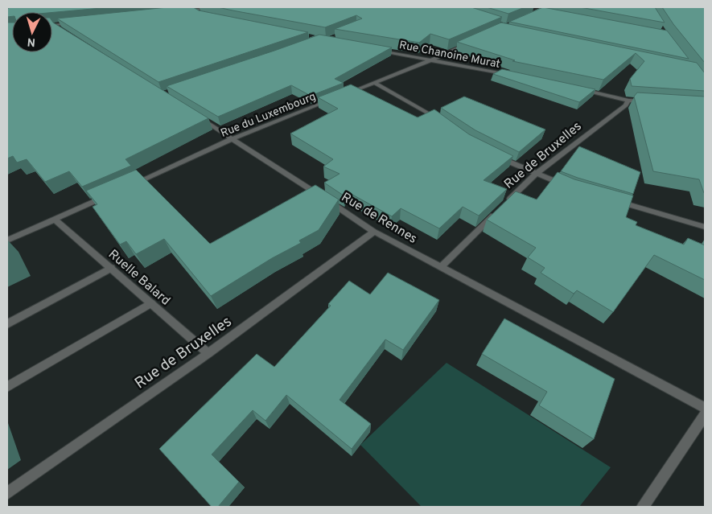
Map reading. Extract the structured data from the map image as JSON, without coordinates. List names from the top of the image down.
{
  "streets": {
    "street": [
      "Rue Chanoine Murat",
      "Rue du Luxembourg",
      "Rue de Bruxelles",
      "Rue de Rennes",
      "Ruelle Balard"
    ]
  },
  "crossings": [
    ["Rue du Luxembourg", "Rue de Rennes"],
    ["Rue de Bruxelles", "Rue de Rennes"],
    ["Rue de Bruxelles", "Ruelle Balard"]
  ],
  "north": "bottom"
}
